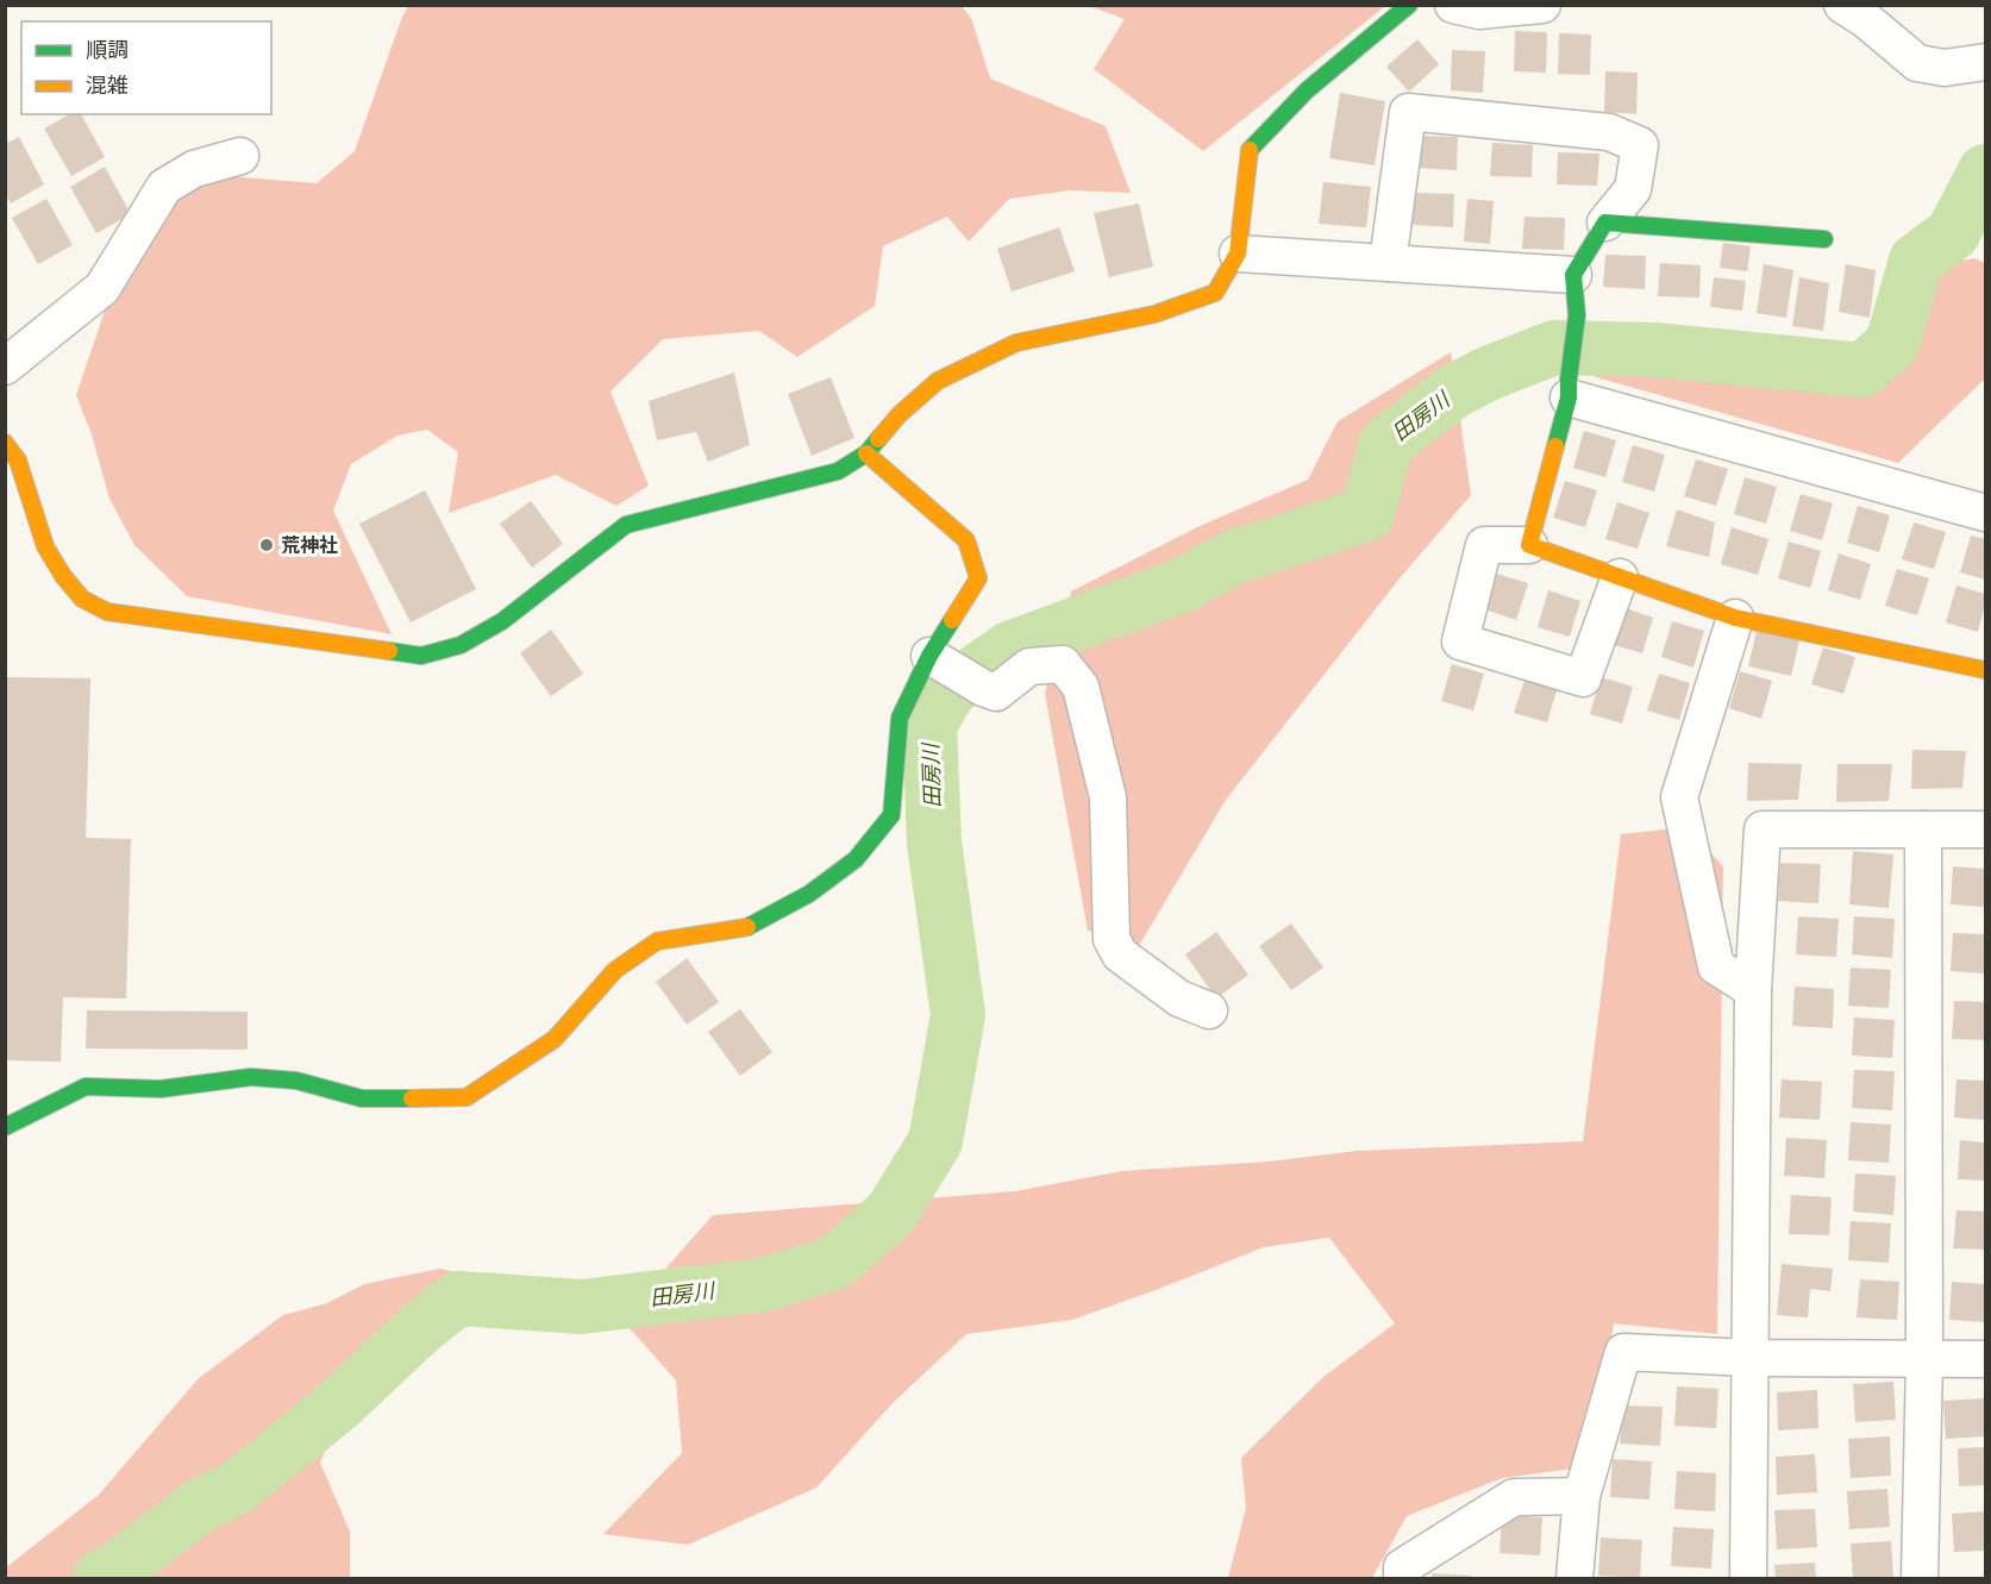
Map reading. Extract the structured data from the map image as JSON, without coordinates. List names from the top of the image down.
{
  "water": ["田房川"],
  "places": ["荒神社"],
  "legend": ["順調", "混雑"]
}
